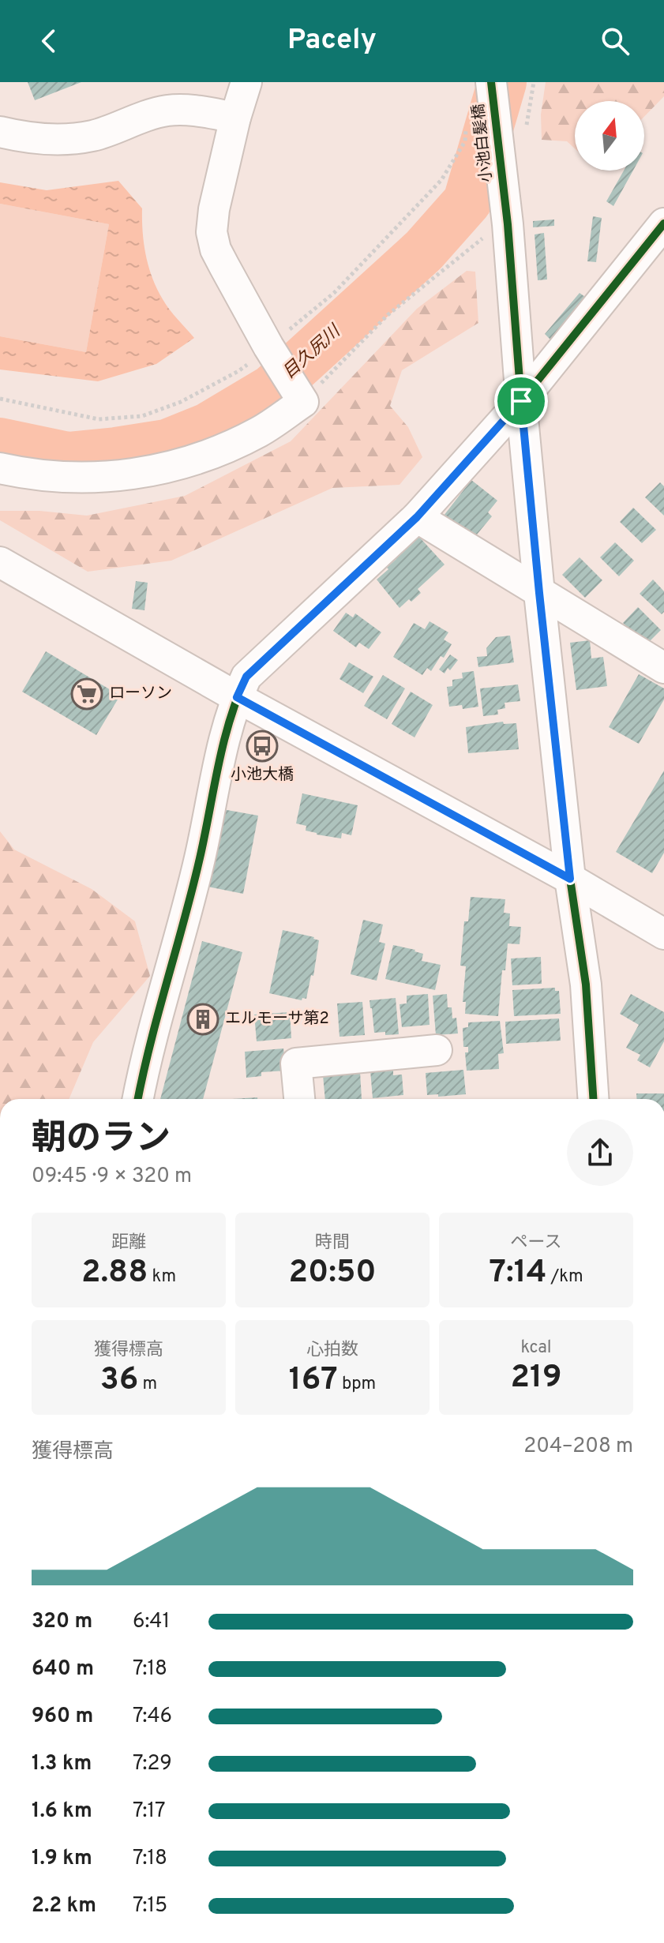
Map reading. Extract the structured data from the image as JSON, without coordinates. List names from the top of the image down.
{
  "streets": {
    "street": ["小池白髪橋"]
  },
  "water": ["目久尻川"],
  "places": {
    "supermarket": ["ローソン"],
    "bus stop": ["小池大橋"],
    "building": ["エルモーサ第2"]
  },
  "north": "top",
  "page": {
    "header": "Pacely",
    "heading": ["朝のラン", "09:45 · 9 × 320 m"],
    "stats": [
      ["距離", "2.88 km"],
      ["時間", "20:50"],
      ["ペース", "7:14 /km"],
      ["獲得標高", "36 m"],
      ["心拍数", "167 bpm"],
      ["kcal", "219"]
    ],
    "chart": ["獲得標高", "204–208 m"],
    "list": [
      {
        "name": "320 m",
        "note": "6:41"
      },
      {
        "name": "640 m",
        "note": "7:18"
      },
      {
        "name": "960 m",
        "note": "7:46"
      },
      {
        "name": "1.3 km",
        "note": "7:29"
      },
      {
        "name": "1.6 km",
        "note": "7:17"
      },
      {
        "name": "1.9 km",
        "note": "7:18"
      },
      {
        "name": "2.2 km",
        "note": "7:15"
      }
    ]
  }
}
